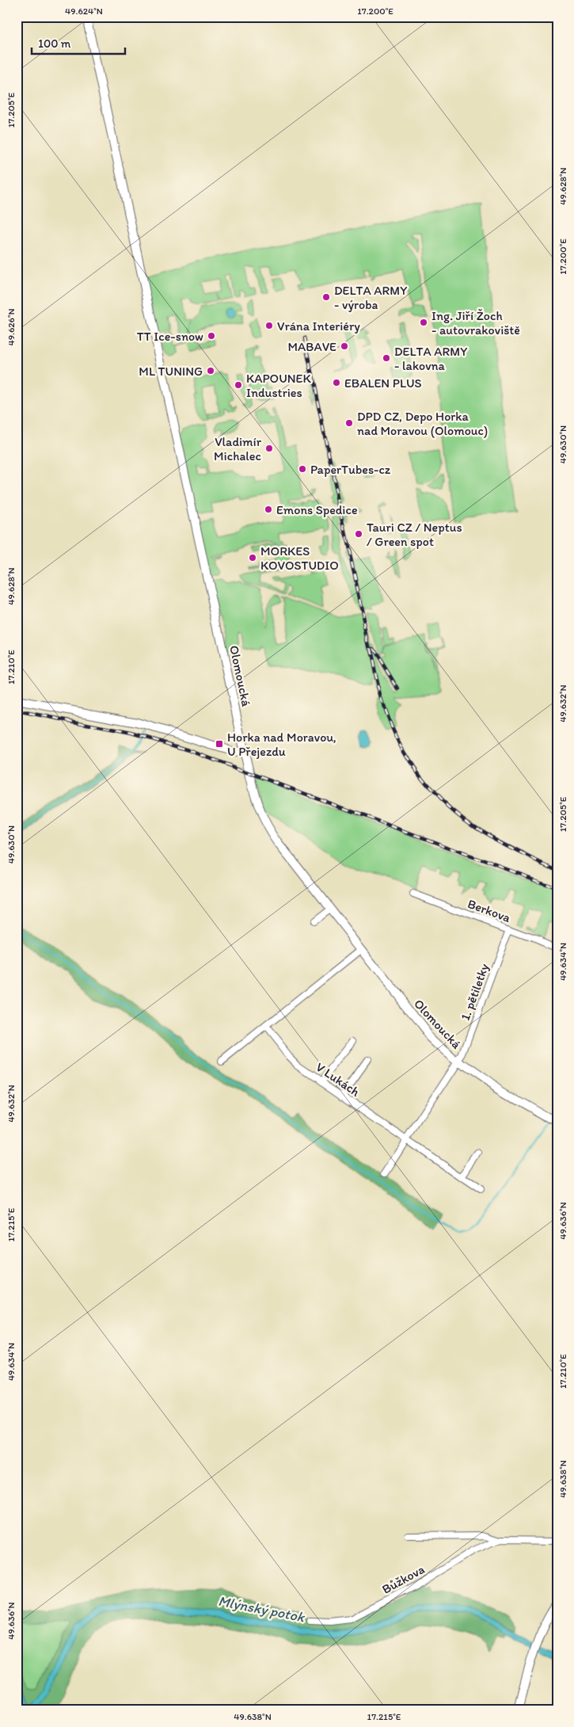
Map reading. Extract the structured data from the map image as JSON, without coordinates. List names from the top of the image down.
{
  "streets": {
    "street": [
      "Olomoucká",
      "Berkova",
      "1. pětiletky",
      "V Lukách",
      "Bůžkova"
    ]
  },
  "crossings": [
    ["Olomoucká", "1. pětiletky"],
    ["Berkova", "1. pětiletky"]
  ],
  "water": ["Mlýnský potok"],
  "places": {
    "other": [
      "DELTA ARMY - výroba",
      "Ing. Jiří Žoch - autovrakoviště",
      "Vrána Interiéry",
      "TT Ice-snow",
      "MABAVE",
      "DELTA ARMY - lakovna",
      "ML TUNING",
      "EBALEN PLUS",
      "KAPOUNEK Industries",
      "DPD CZ, Depo Horka nad Moravou (Olomouc)",
      "Vladimír Michalec",
      "PaperTubes-cz",
      "Emons Spedice",
      "Tauri CZ / Neptus / Green spot",
      "MORKES KOVOSTUDIO"
    ],
    "transit": ["Horka nad Moravou, U Přejezdu"]
  },
  "scale_bar": "100 m",
  "coordinates": [
    "49.624°N",
    "17.200°E",
    "17.205°E",
    "49.628°N",
    "49.626°N",
    "49.630°N",
    "17.210°E",
    "49.632°N",
    "49.634°N",
    "49.636°N",
    "17.215°E",
    "49.638°N"
  ]
}
